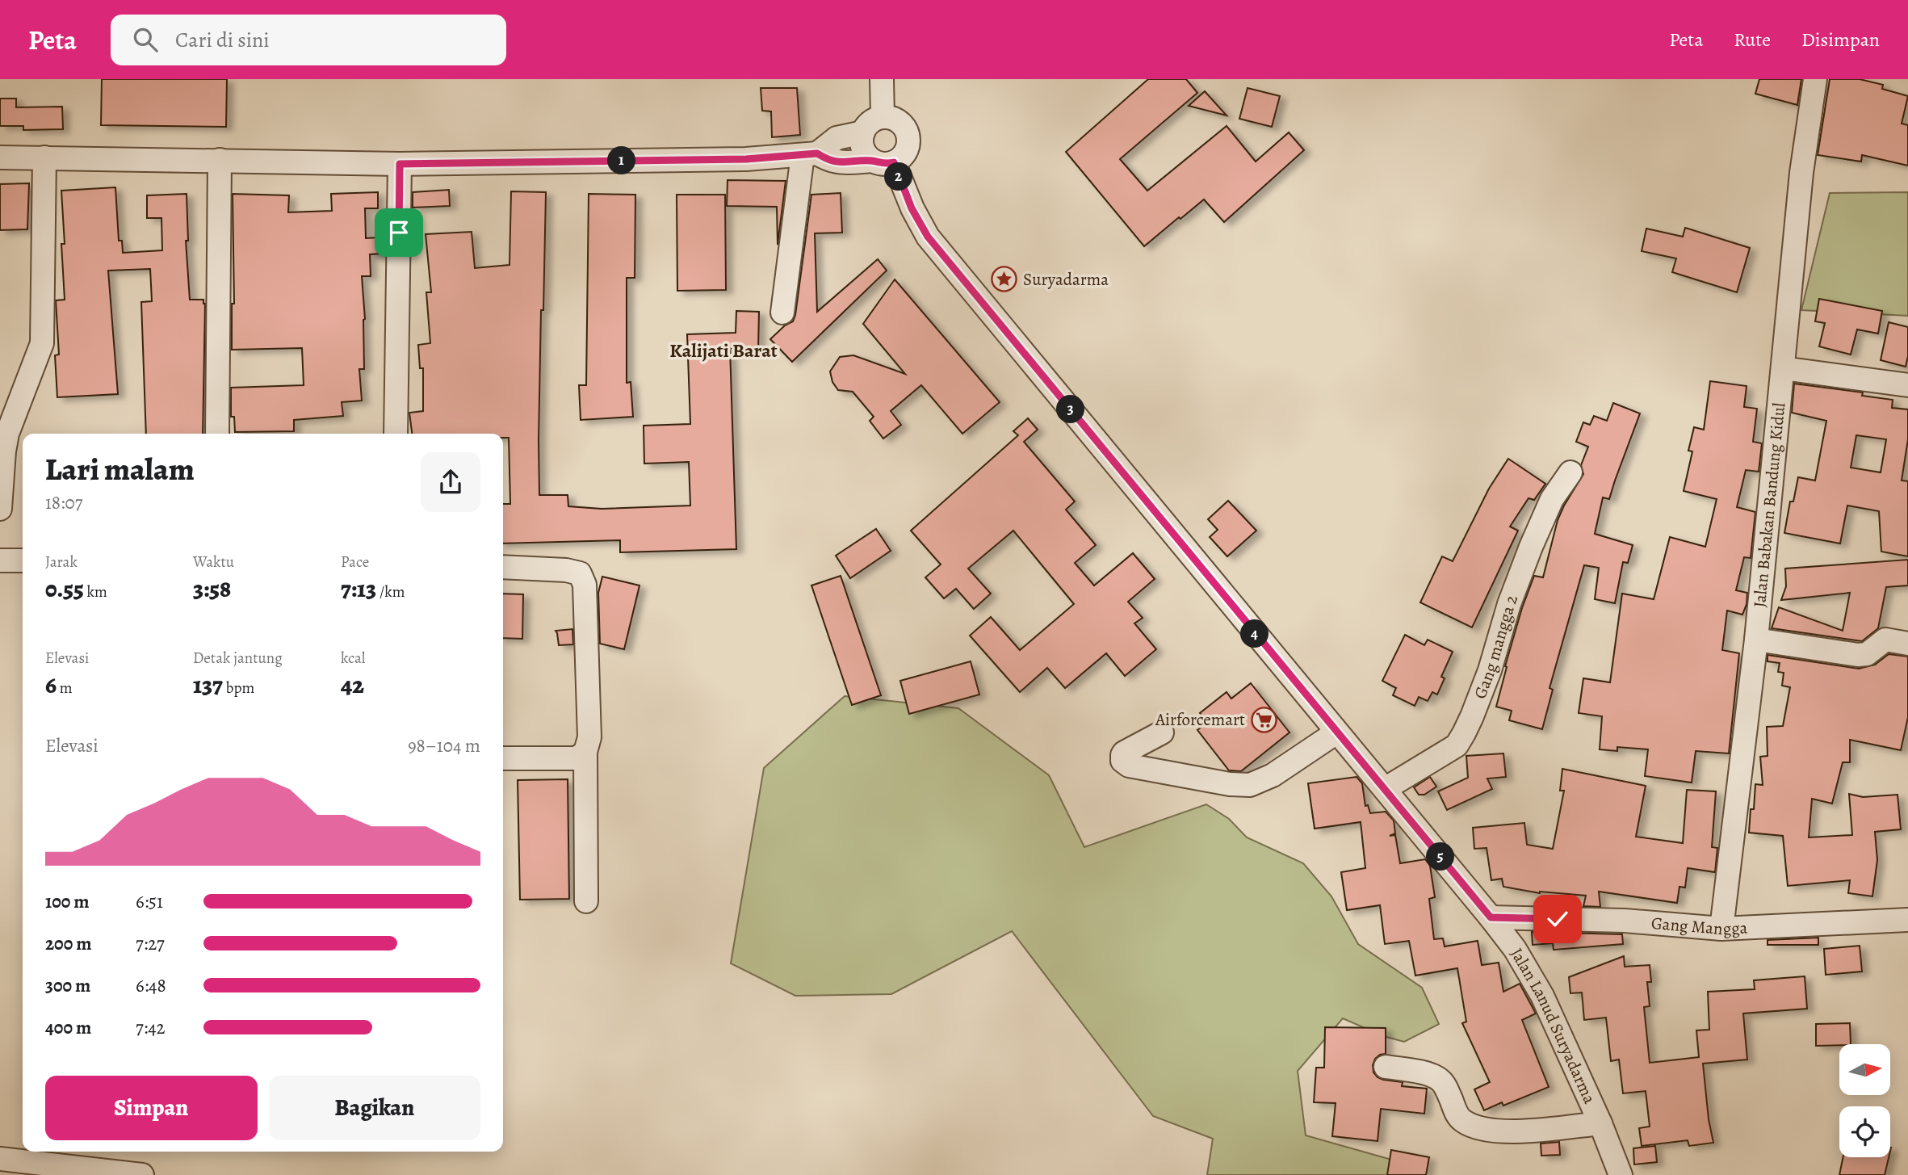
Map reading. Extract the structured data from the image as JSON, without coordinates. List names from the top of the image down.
{
  "streets": {
    "street": [
      "Jalan Babakan Bandung Kidul",
      "Gang mangga 2",
      "Gang Mangga",
      "Jalan Lanud Suryadarma"
    ]
  },
  "crossings": [
    ["Jalan Babakan Bandung Kidul", "Gang Mangga"],
    ["Gang mangga 2", "Jalan Lanud Suryadarma"],
    ["Gang Mangga", "Jalan Lanud Suryadarma"]
  ],
  "districts": ["Kalijati Barat"],
  "places": {
    "place": ["Suryadarma"],
    "supermarket": ["Airforcemart"]
  },
  "north": "right",
  "page": {
    "header": "Peta",
    "search": "Cari di sini",
    "nav": ["Peta", "Rute", "Disimpan"],
    "pins": [
      "1",
      "2",
      "3",
      "4",
      "5"
    ],
    "heading": ["Lari malam", "18:07"],
    "stats": [
      ["Jarak", "0.55 km"],
      ["Waktu", "3:58"],
      ["Pace", "7:13 /km"],
      ["Elevasi", "6 m"],
      ["Detak jantung", "137 bpm"],
      ["kcal", "42"]
    ],
    "chart": ["Elevasi", "98–104 m"],
    "list": [
      {
        "name": "100 m",
        "note": "6:51"
      },
      {
        "name": "200 m",
        "note": "7:27"
      },
      {
        "name": "300 m",
        "note": "6:48"
      },
      {
        "name": "400 m",
        "note": "7:42"
      }
    ],
    "buttons": ["Simpan", "Bagikan"]
  }
}
